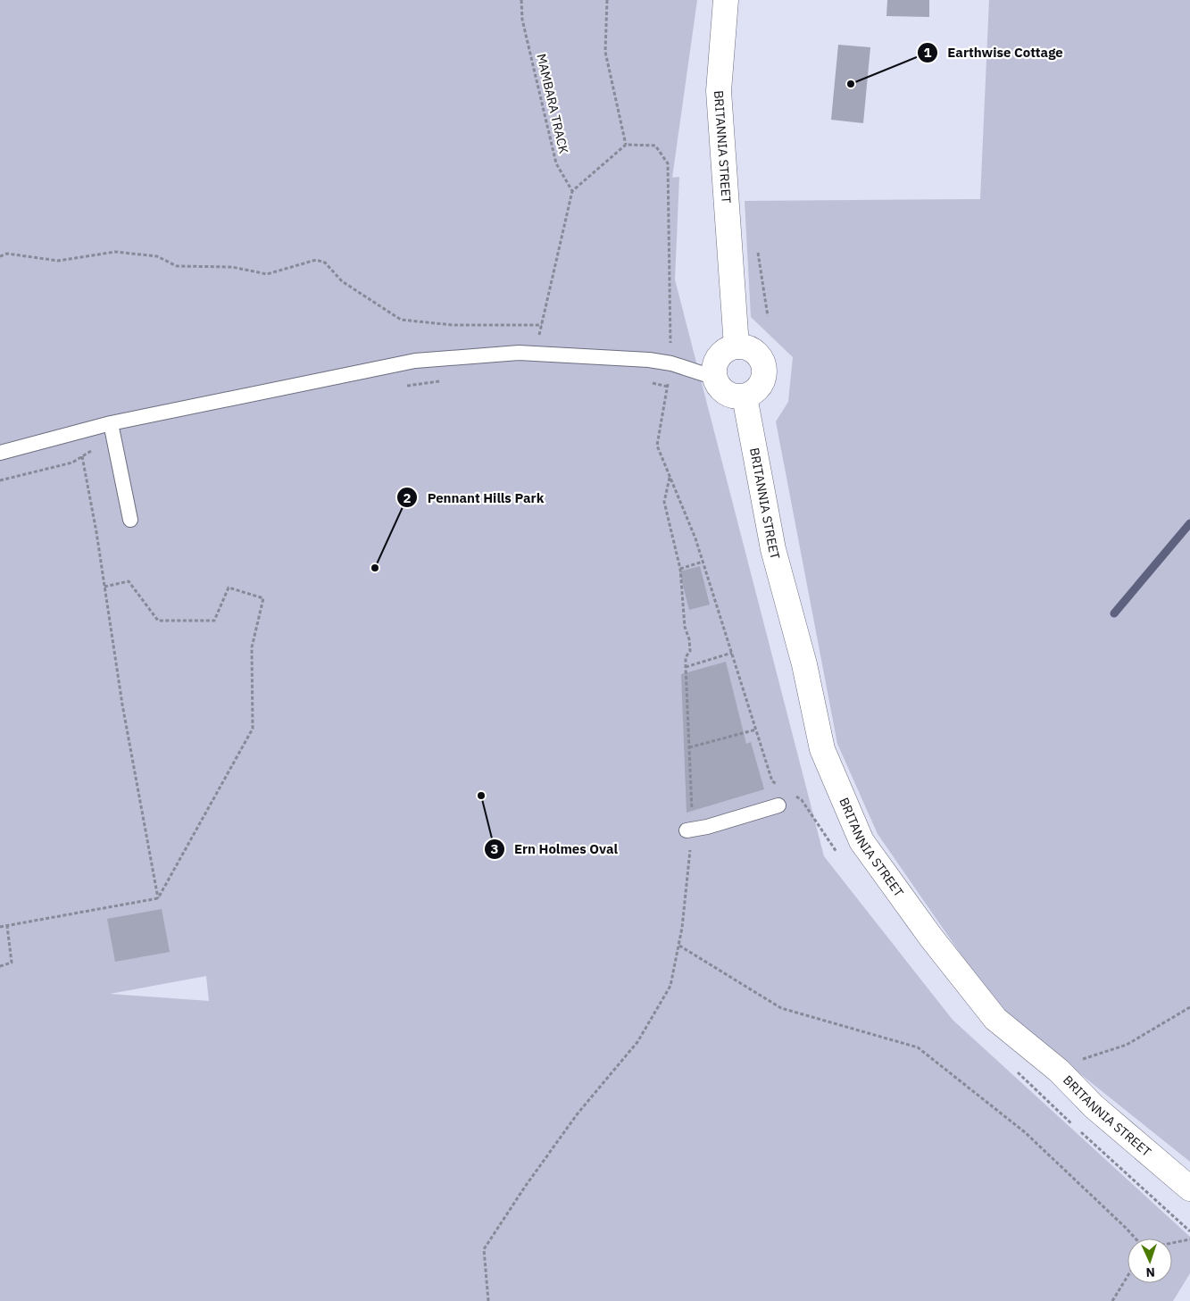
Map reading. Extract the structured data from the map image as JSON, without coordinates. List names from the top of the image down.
{
  "streets": {
    "street": ["BRITANNIA STREET"],
    "path": ["MAMBARA TRACK"]
  },
  "places": ["Earthwise Cottage", "Pennant Hills Park", "Ern Holmes Oval"],
  "north": "bottom"
}
